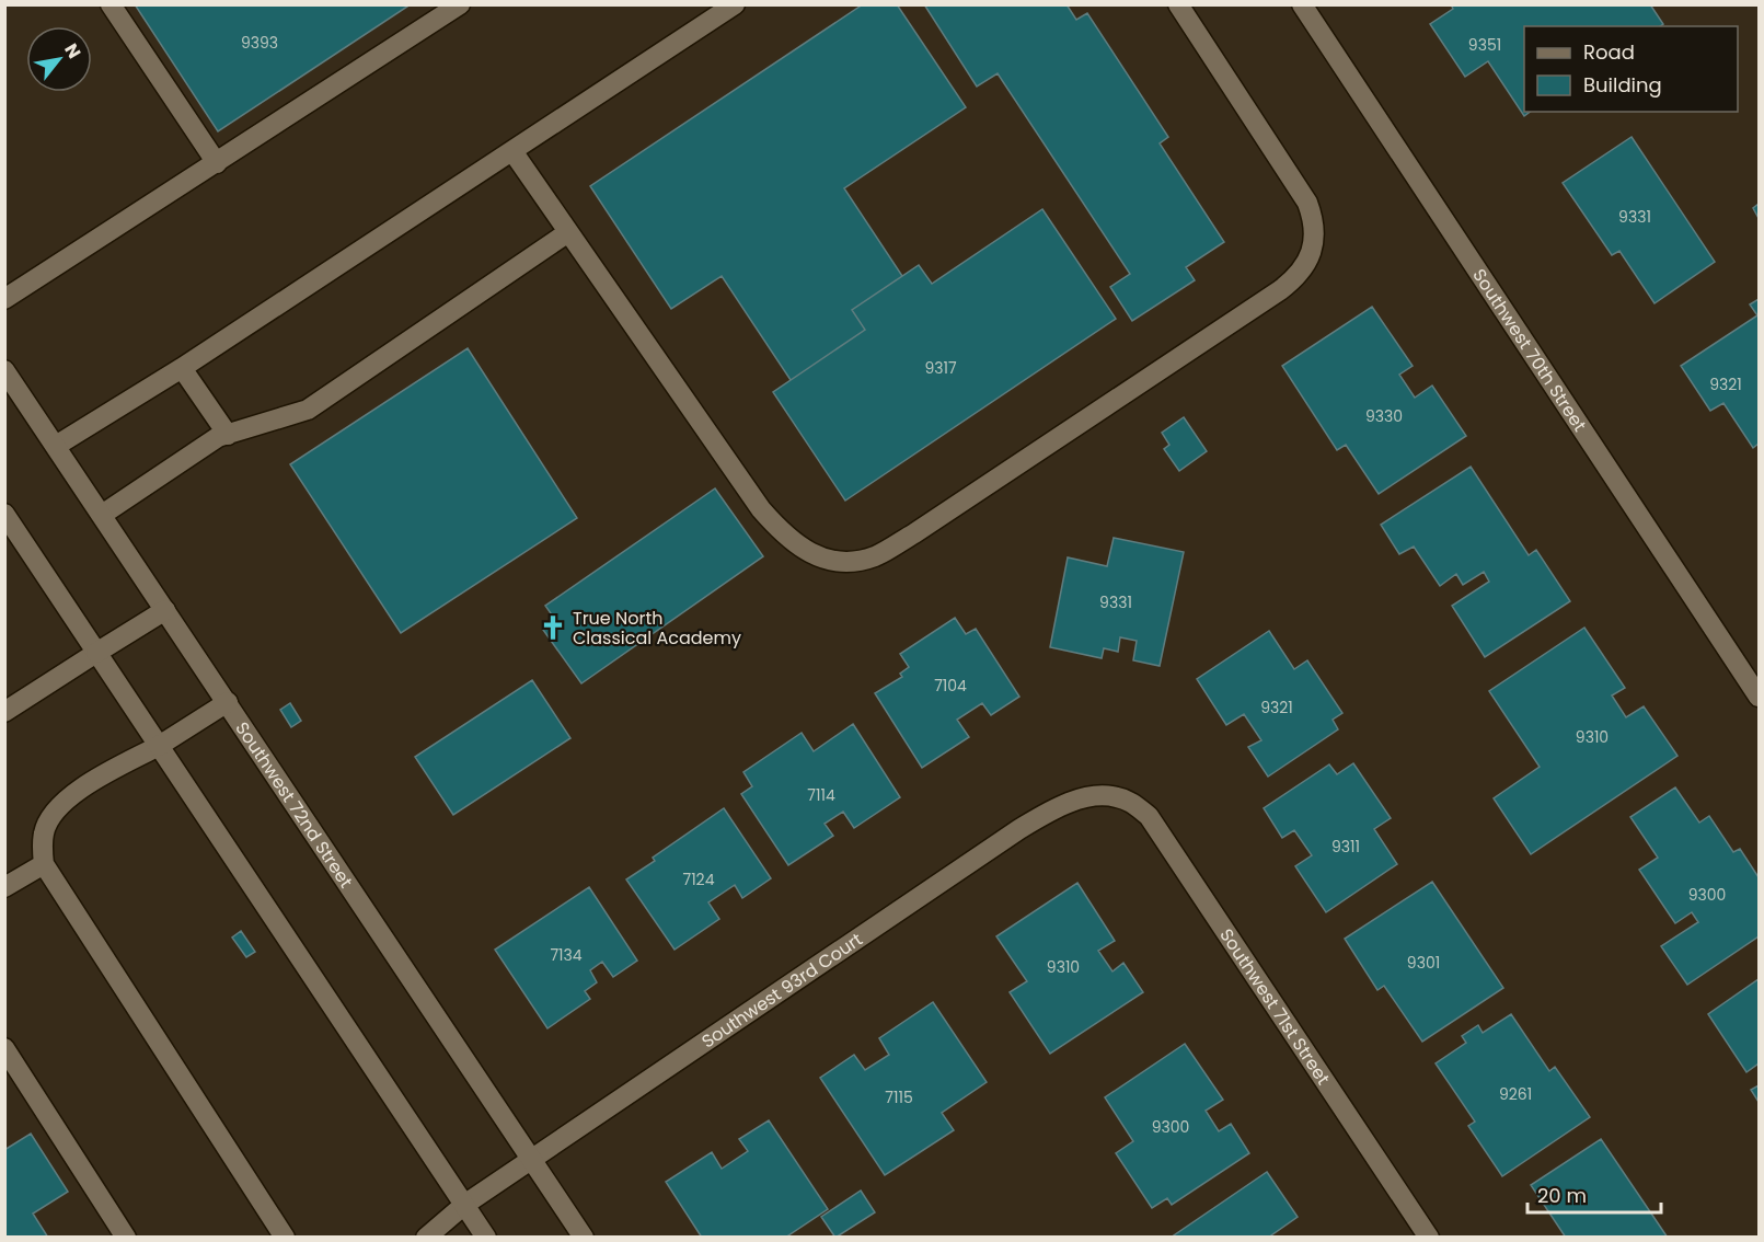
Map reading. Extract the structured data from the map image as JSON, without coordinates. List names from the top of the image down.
{
  "streets": {
    "street": [
      "Southwest 70th Street",
      "Southwest 72nd Street",
      "Southwest 93rd Court",
      "Southwest 71st Street"
    ]
  },
  "crossings": [
    ["Southwest 72nd Street", "Southwest 93rd Court"],
    ["Southwest 93rd Court", "Southwest 71st Street"]
  ],
  "places": {
    "church": ["True North Classical Academy"]
  },
  "house_numbers": [
    "9393",
    "9351",
    "9331",
    "9317",
    "9321",
    "9330",
    "9331",
    "7104",
    "9321",
    "9310",
    "7114",
    "9311",
    "7124",
    "9300",
    "7134",
    "9301",
    "9310",
    "9261",
    "7115",
    "9300"
  ],
  "legend": ["Road", "Building"],
  "scale_bar": "20 m",
  "north": "top right"
}
